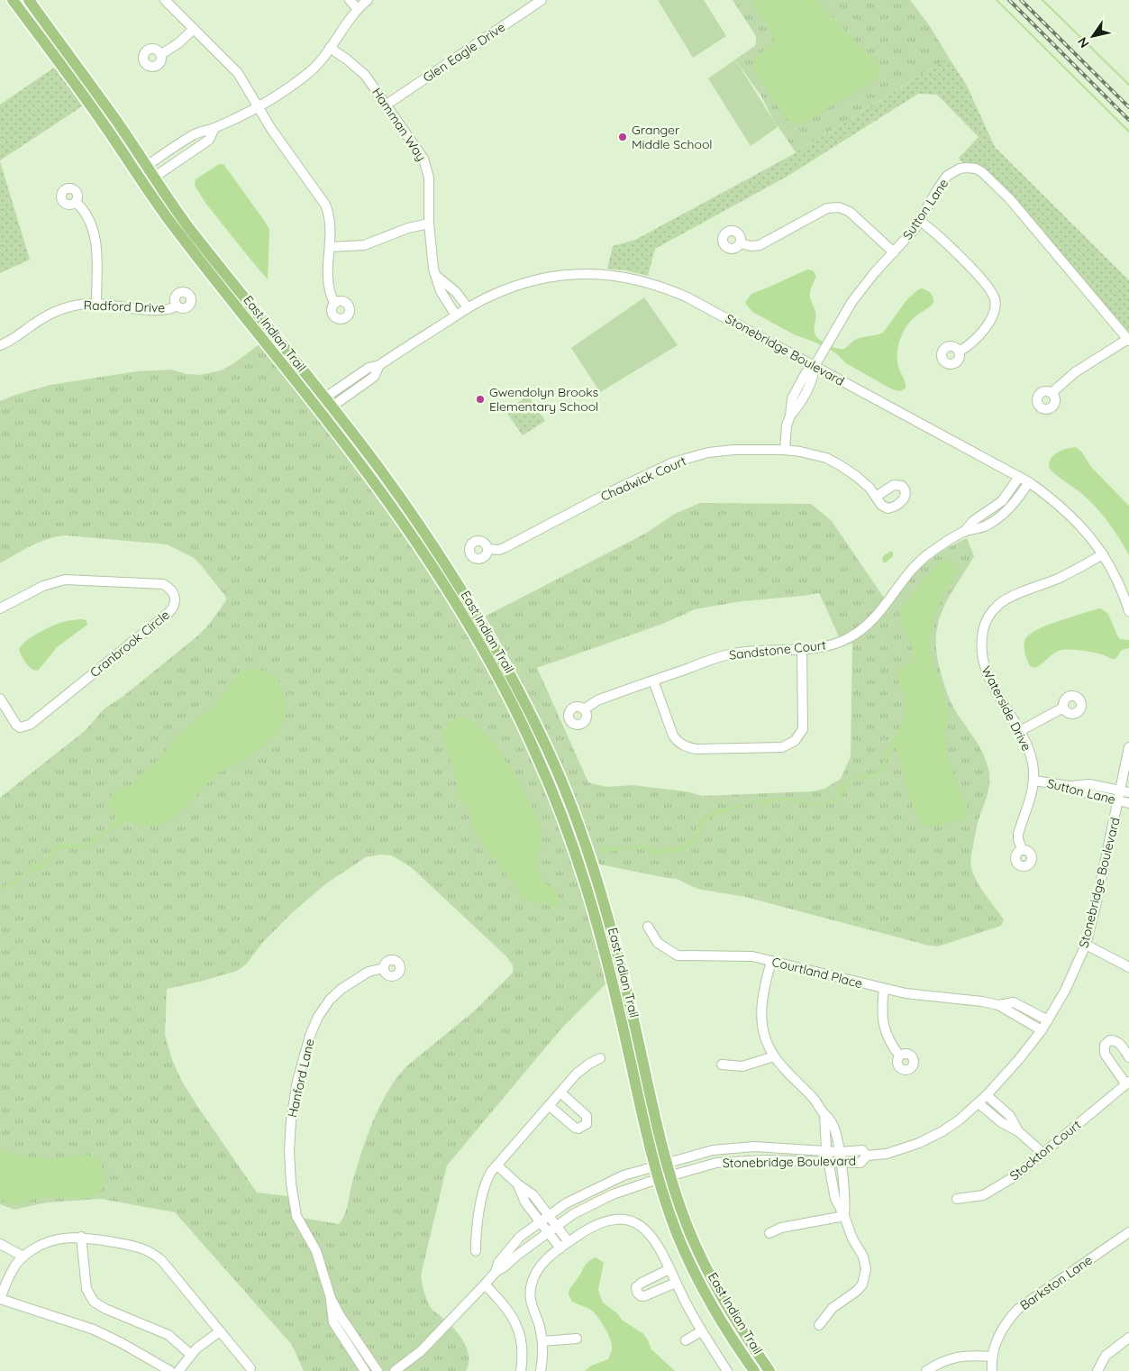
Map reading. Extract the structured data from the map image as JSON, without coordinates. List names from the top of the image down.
{
  "streets": {
    "main road": ["East Indian Trail"],
    "street": [
      "Glen Eagle Drive",
      "Hamman Way",
      "Sutton Lane",
      "Radford Drive",
      "Stonebridge Boulevard",
      "Chadwick Court",
      "Cranbrook Circle",
      "Sandstone Court",
      "Waterside Drive",
      "Courtland Place",
      "Hanford Lane",
      "Stockton Court",
      "Barkston Lane"
    ]
  },
  "crossings": [
    ["Glen Eagle Drive", "Hamman Way"],
    ["Hamman Way", "Stonebridge Boulevard"],
    ["Sutton Lane", "Stonebridge Boulevard"],
    ["Sutton Lane", "Chadwick Court"],
    ["Sutton Lane", "Waterside Drive"],
    ["East Indian Trail", "Stonebridge Boulevard"],
    ["Stonebridge Boulevard", "Sandstone Court"],
    ["Stonebridge Boulevard", "Waterside Drive"],
    ["Stonebridge Boulevard", "Courtland Place"]
  ],
  "places": ["Granger Middle School", "Gwendolyn Brooks Elementary School"],
  "north": "bottom left"
}
